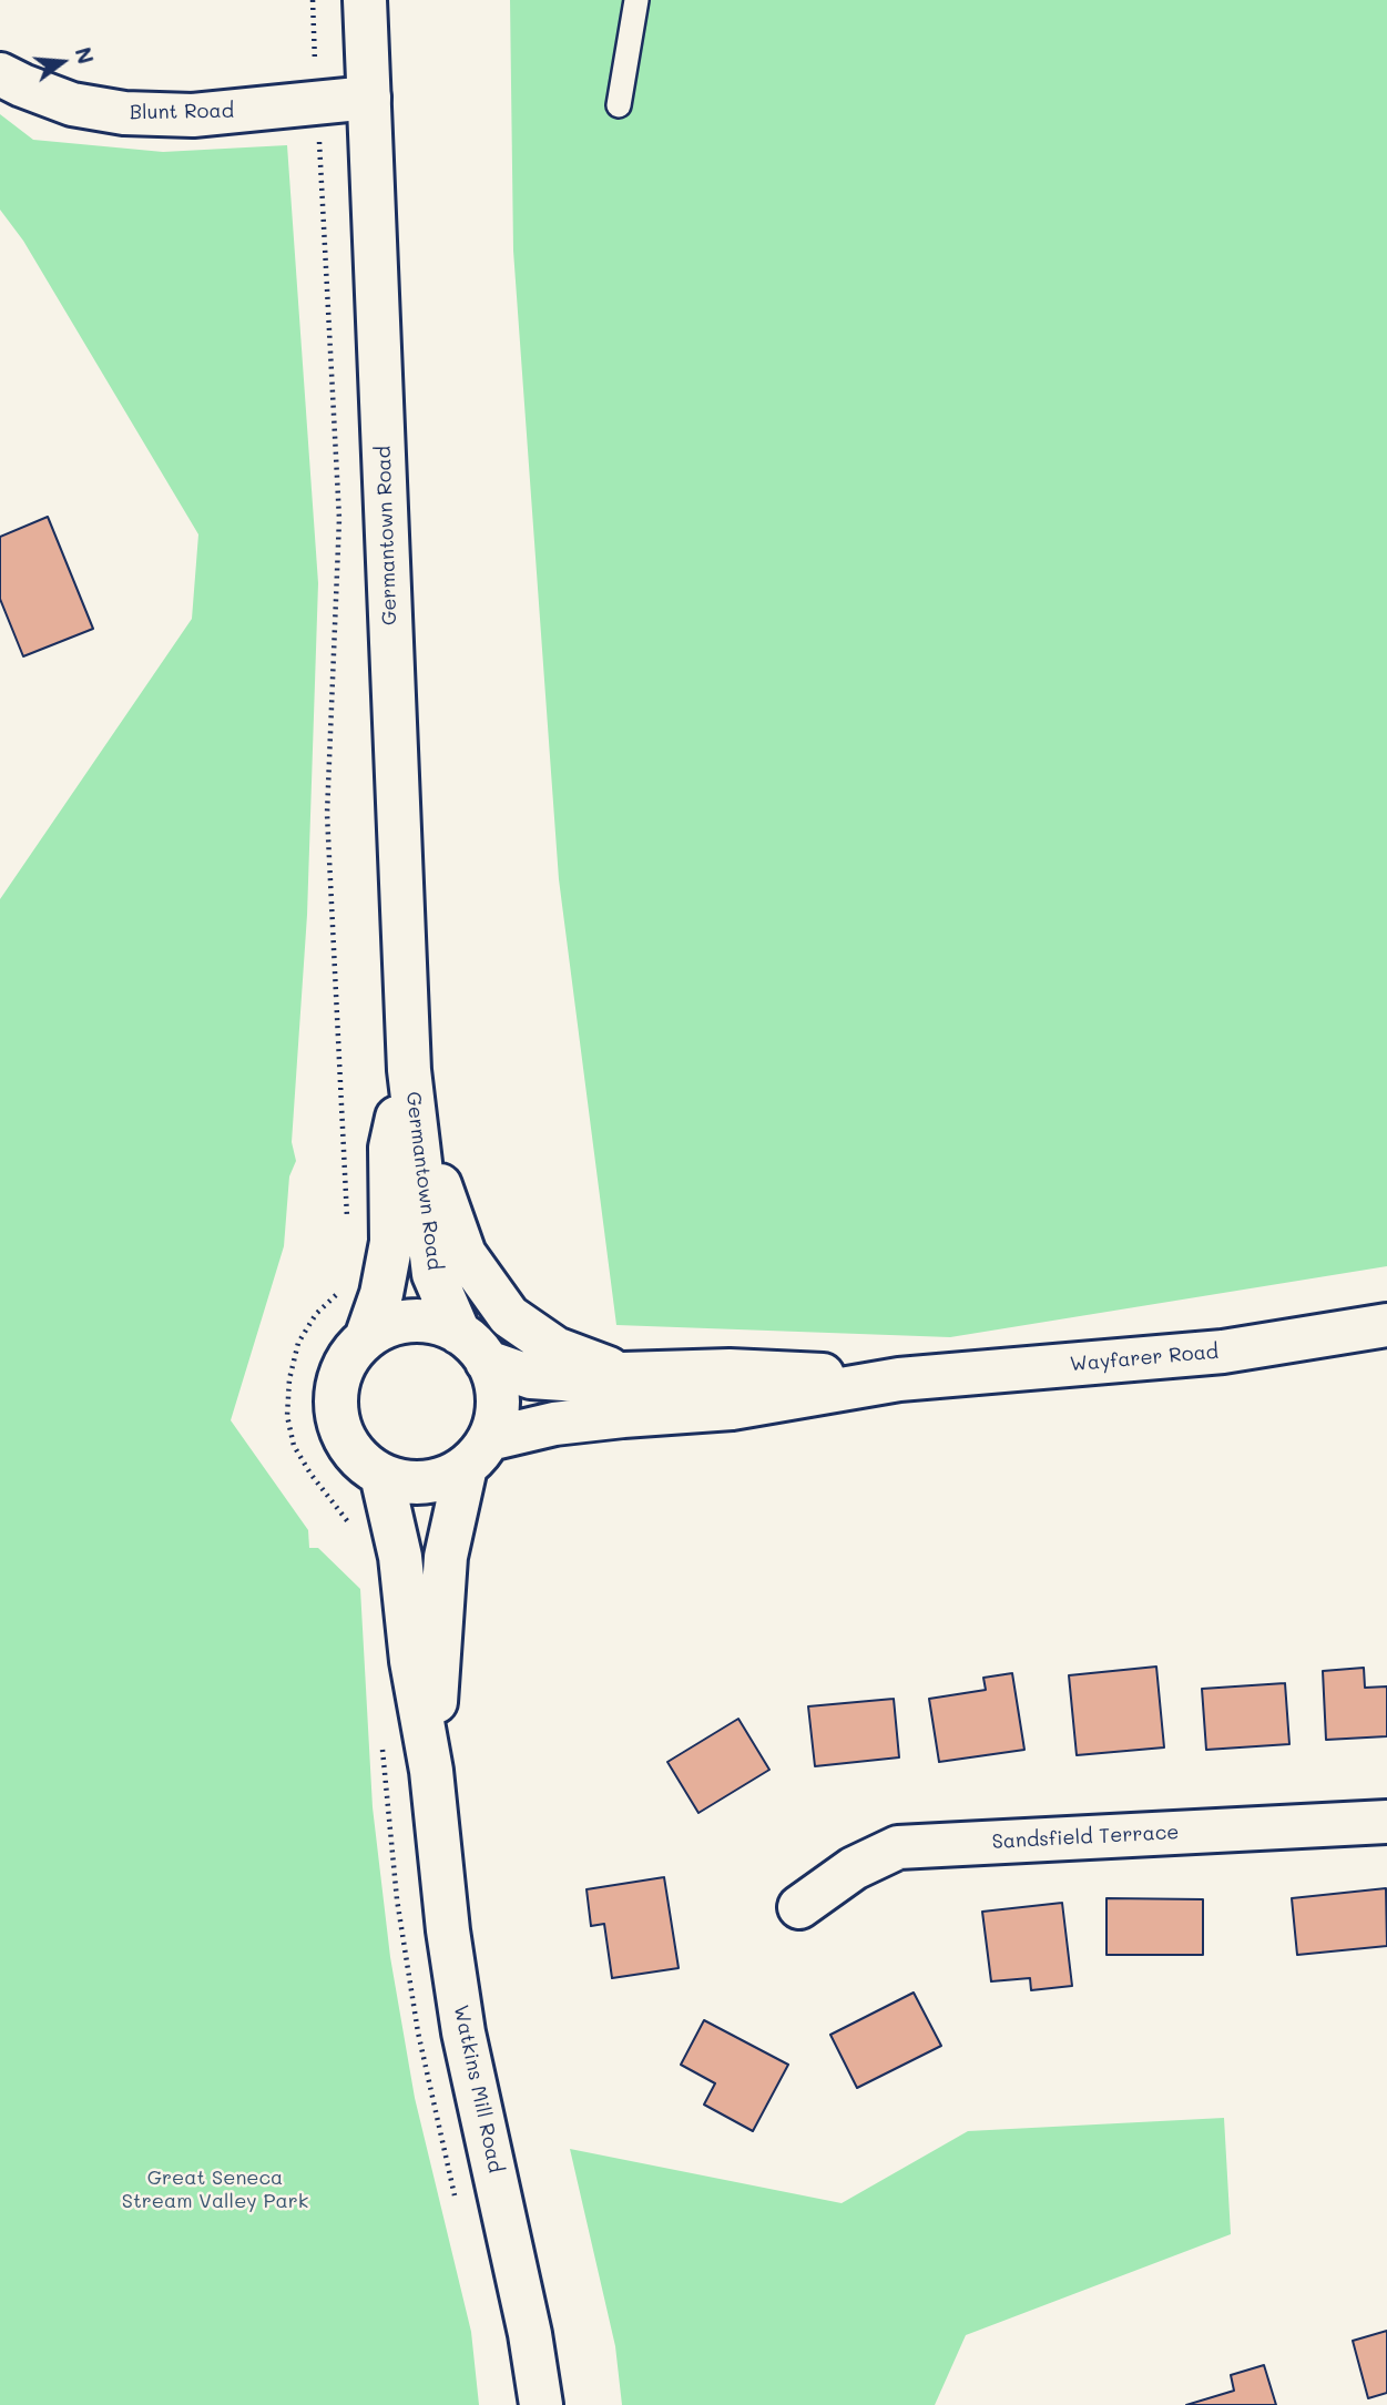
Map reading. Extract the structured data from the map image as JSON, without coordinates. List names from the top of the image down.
{
  "streets": {
    "street": [
      "Blunt Road",
      "Germantown Road",
      "Wayfarer Road",
      "Sandsfield Terrace",
      "Watkins Mill Road"
    ]
  },
  "crossings": [
    ["Blunt Road", "Germantown Road"],
    ["Germantown Road", "Wayfarer Road"],
    ["Germantown Road", "Watkins Mill Road"],
    ["Wayfarer Road", "Watkins Mill Road"]
  ],
  "parks": ["Great Seneca Stream Valley Park"],
  "north": "right"
}
